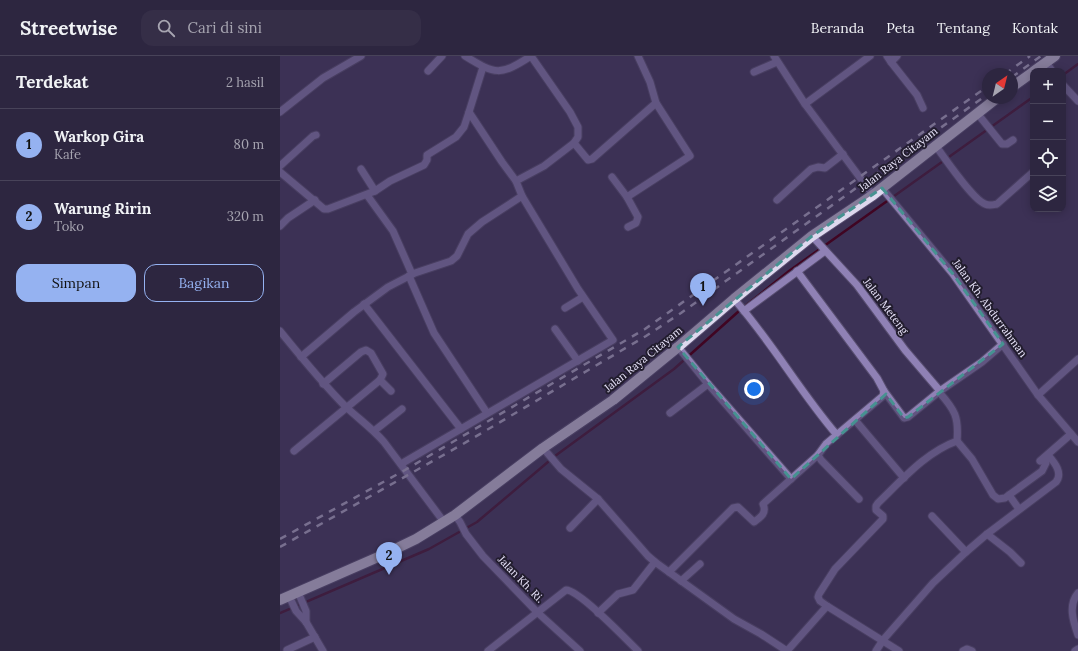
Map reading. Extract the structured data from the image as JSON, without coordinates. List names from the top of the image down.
{
  "streets": {
    "main road": ["Jalan Raya Citayam"],
    "street": ["Jalan Meteng", "Jalan Kh. Abdurrahman", "Jalan Kh. Ri."]
  },
  "crossings": [
    ["Jalan Raya Citayam", "Jalan Meteng"],
    ["Jalan Raya Citayam", "Jalan Kh. Abdurrahman"],
    ["Jalan Raya Citayam", "Jalan Kh. Ri."]
  ],
  "north": "top right",
  "page": {
    "header": "Streetwise",
    "search": "Cari di sini",
    "nav": [
      "Beranda",
      "Peta",
      "Tentang",
      "Kontak"
    ],
    "heading": ["Terdekat", "2 hasil"],
    "map_buttons": ["+", "−"],
    "list": [
      {
        "mark": "1",
        "name": "Warkop Gira",
        "note": "Kafe",
        "value": "80 m"
      },
      {
        "mark": "2",
        "name": "Warung Ririn",
        "note": "Toko",
        "value": "320 m"
      }
    ],
    "buttons": ["Simpan", "Bagikan"],
    "pins": ["1", "2"]
  }
}
